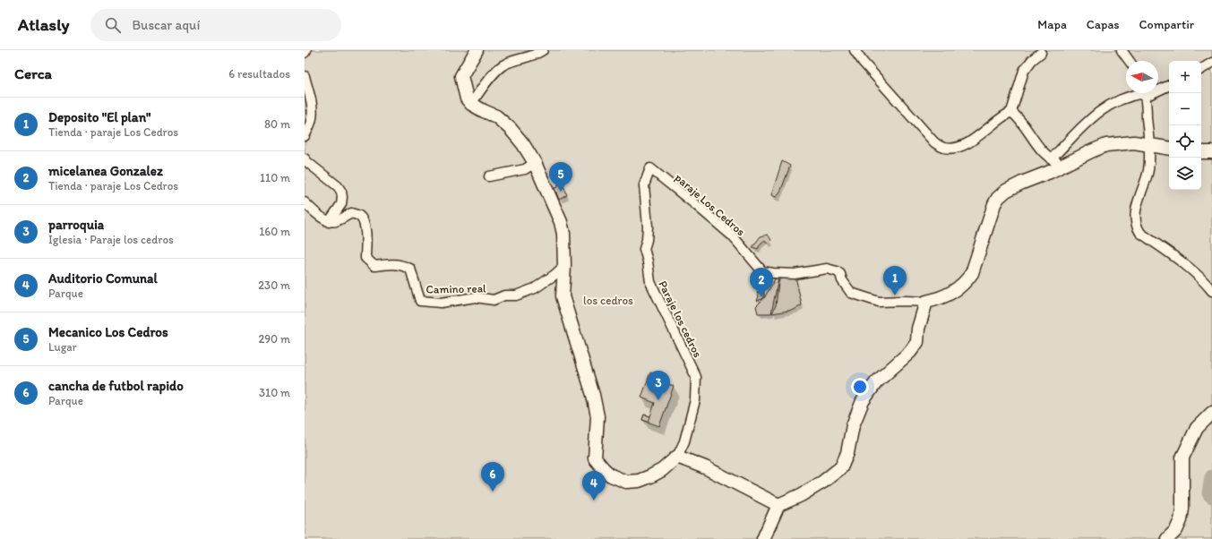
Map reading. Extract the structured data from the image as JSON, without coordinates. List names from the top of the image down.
{
  "streets": {
    "street": ["paraje Los Cedros", "Camino real", "Paraje los cedros"]
  },
  "crossings": [
    ["paraje Los Cedros", "Paraje los cedros"]
  ],
  "parks": ["los cedros"],
  "north": "left",
  "page": {
    "header": "Atlasly",
    "search": "Buscar aquí",
    "nav": ["Mapa", "Capas", "Compartir"],
    "heading": ["Cerca", "6 resultados"],
    "map_buttons": ["+", "−"],
    "list": [
      {
        "mark": "1",
        "name": "Deposito \"El plan\"",
        "note": "Tienda · paraje Los Cedros",
        "value": "80 m"
      },
      {
        "mark": "2",
        "name": "micelanea Gonzalez",
        "note": "Tienda · paraje Los Cedros",
        "value": "110 m"
      },
      {
        "mark": "3",
        "name": "parroquia",
        "note": "Iglesia · Paraje los cedros",
        "value": "160 m"
      },
      {
        "mark": "4",
        "name": "Auditorio Comunal",
        "note": "Parque",
        "value": "230 m"
      },
      {
        "mark": "5",
        "name": "Mecanico Los Cedros",
        "note": "Lugar",
        "value": "290 m"
      },
      {
        "mark": "6",
        "name": "cancha de futbol rapido",
        "note": "Parque",
        "value": "310 m"
      }
    ],
    "pins": [
      "5",
      "1",
      "2",
      "3",
      "6",
      "4"
    ]
  }
}
